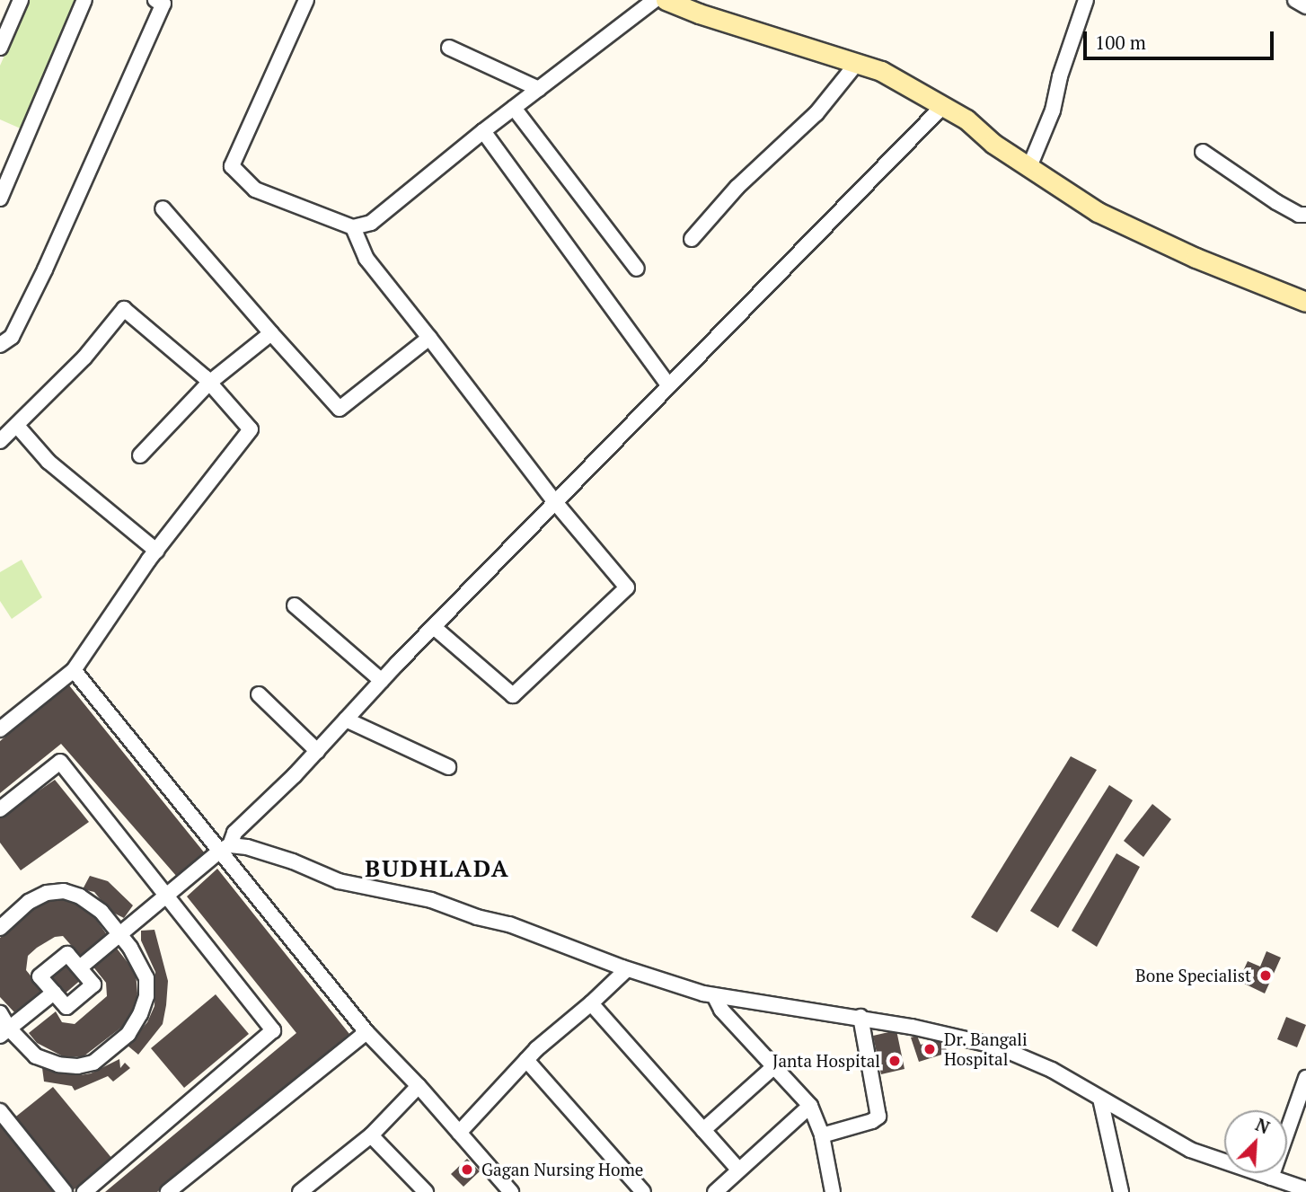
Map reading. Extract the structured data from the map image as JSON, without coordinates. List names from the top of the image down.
{
  "districts": ["BUDHLADA"],
  "places": [
    "Bone Specialist",
    "Dr. Bangali Hospital",
    "Janta Hospital",
    "Gagan Nursing Home"
  ],
  "scale_bar": "100 m",
  "north": "top right"
}
